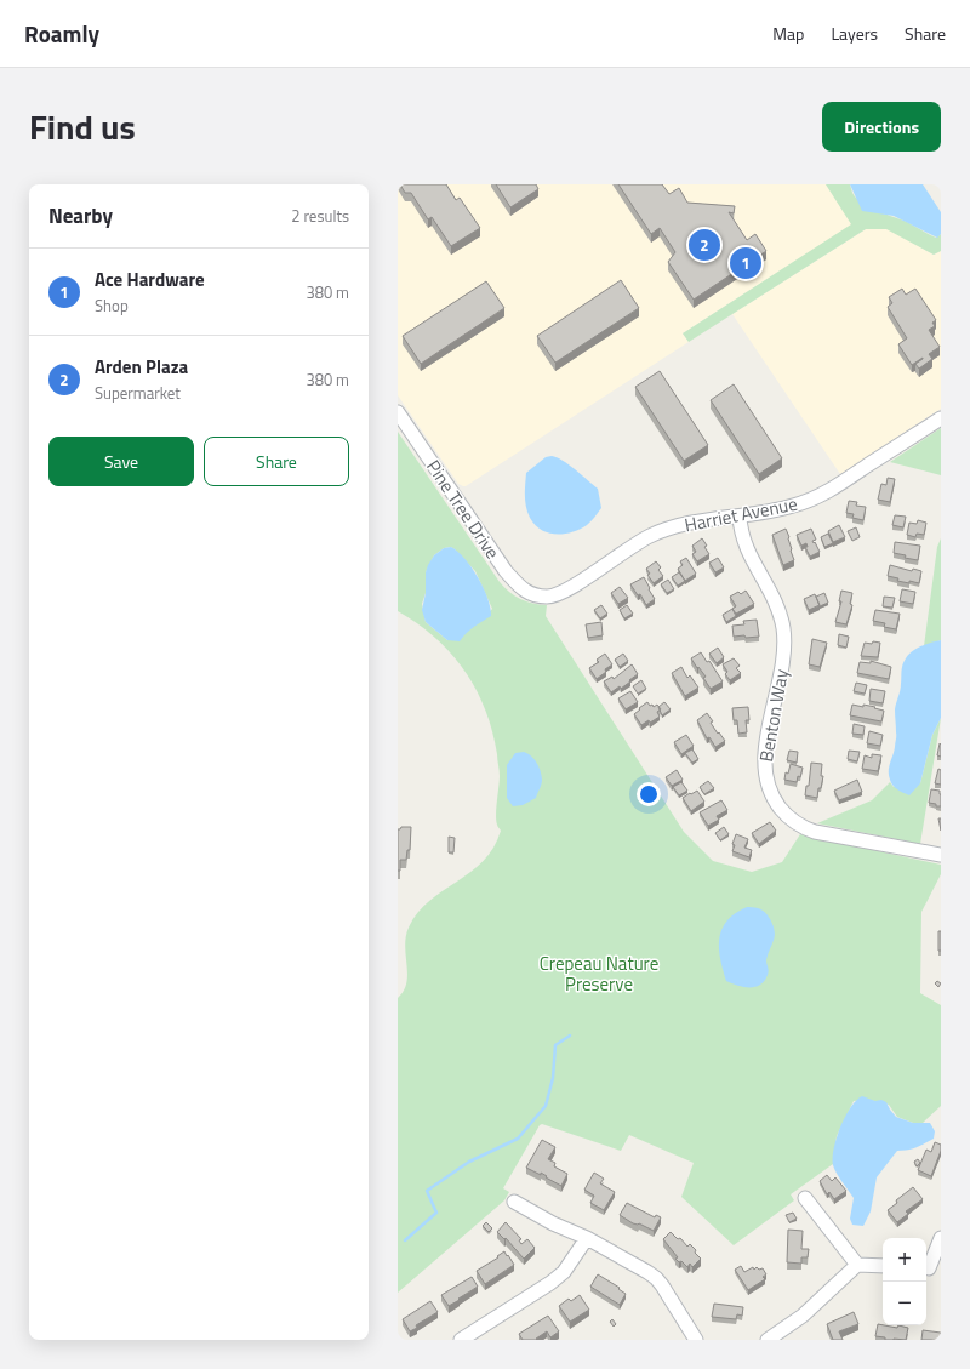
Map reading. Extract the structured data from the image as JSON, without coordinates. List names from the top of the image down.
{
  "streets": {
    "street": ["Pine Tree Drive", "Harriet Avenue", "Benton Way"]
  },
  "crossings": [
    ["Pine Tree Drive", "Harriet Avenue"],
    ["Harriet Avenue", "Benton Way"]
  ],
  "parks": ["Crepeau Nature Preserve"],
  "page": {
    "header": "Roamly",
    "nav": ["Map", "Layers", "Share"],
    "title": "Find us",
    "buttons": [
      "Directions",
      ["Save", "Share"]
    ],
    "heading": ["Nearby", "2 results"],
    "pins": ["2", "1"],
    "list": [
      {
        "mark": "1",
        "name": "Ace Hardware",
        "note": "Shop",
        "value": "380 m"
      },
      {
        "mark": "2",
        "name": "Arden Plaza",
        "note": "Supermarket",
        "value": "380 m"
      }
    ],
    "map_buttons": ["+", "−"]
  }
}
